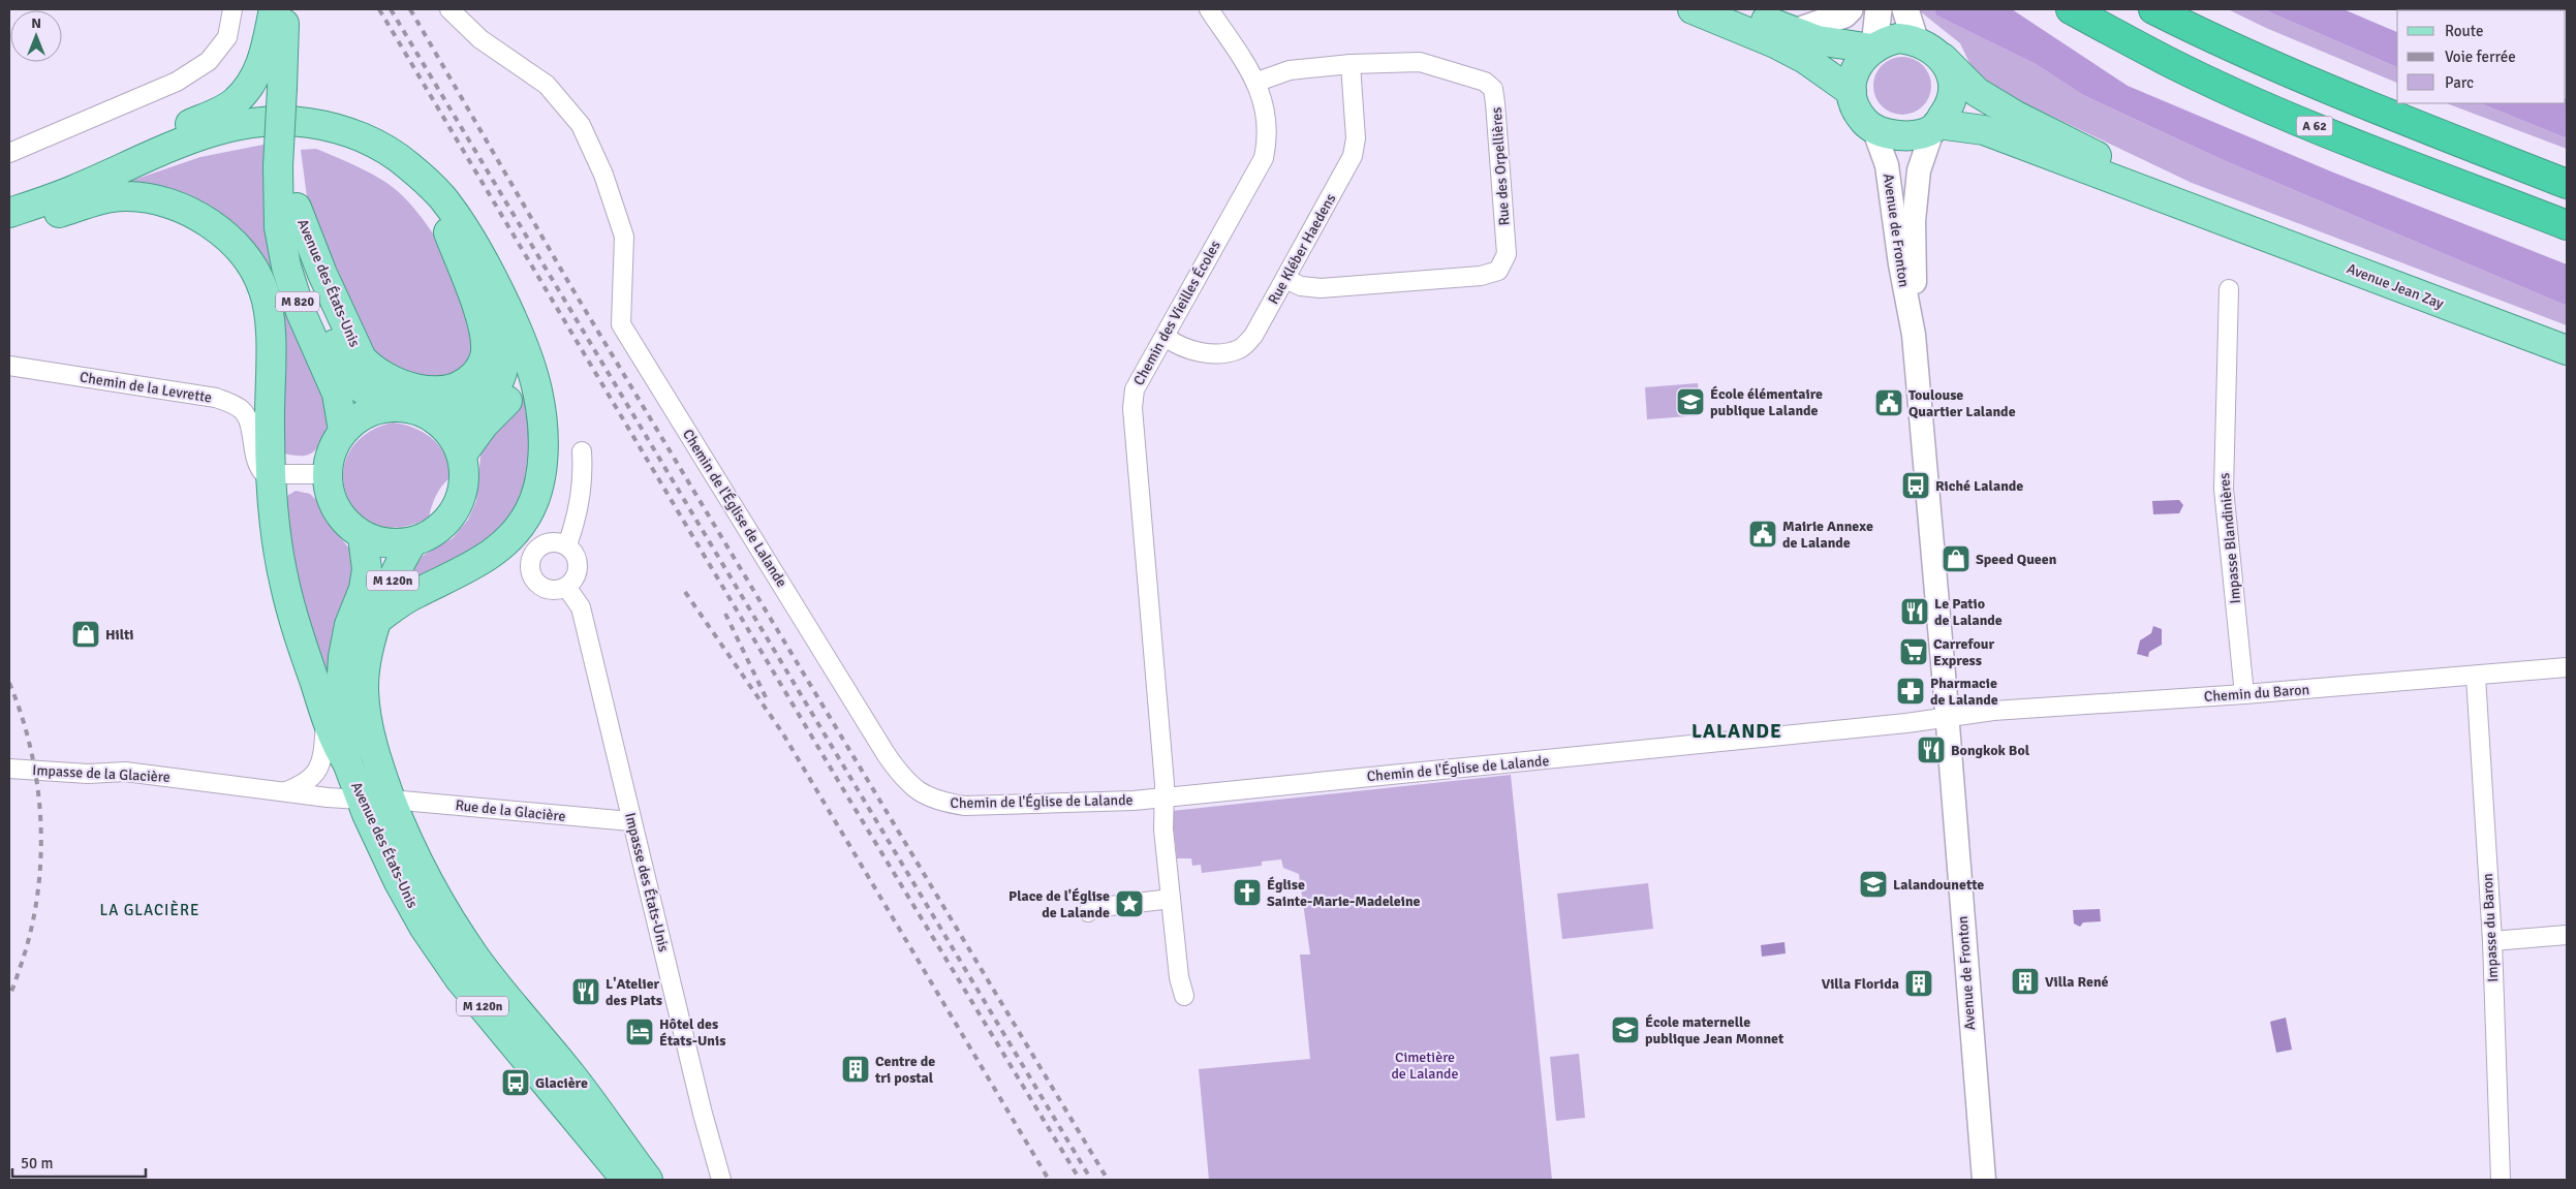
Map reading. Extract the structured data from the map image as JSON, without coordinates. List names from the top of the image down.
{
  "streets": {
    "highway": ["A 62"],
    "main road": [
      "Avenue des États-Unis",
      "Avenue Jean Zay",
      "M 820",
      "M 120n"
    ],
    "street": [
      "Rue des Orpellières",
      "Avenue de Fronton",
      "Rue Kléber Haedens",
      "Chemin des Vieilles Écoles",
      "Chemin de la Levrette",
      "Chemin de l'Église de Lalande",
      "Impasse Blandinières",
      "Chemin du Baron",
      "Impasse de la Glacière",
      "Rue de la Glacière",
      "Impasse des États-Unis",
      "Impasse du Baron"
    ]
  },
  "crossings": [
    ["Rue des Orpellières", "Rue Kléber Haedens"],
    ["Rue des Orpellières", "Chemin des Vieilles Écoles"],
    ["Avenue de Fronton", "Avenue Jean Zay"],
    ["Avenue de Fronton", "Chemin de l'Église de Lalande"],
    ["Avenue de Fronton", "Chemin du Baron"],
    ["Rue Kléber Haedens", "Chemin des Vieilles Écoles"],
    ["Avenue des États-Unis", "Impasse de la Glacière"],
    ["Avenue des États-Unis", "Rue de la Glacière"],
    ["Chemin des Vieilles Écoles", "Chemin de l'Église de Lalande"],
    ["Chemin de l'Église de Lalande", "Chemin du Baron"],
    ["Impasse Blandinières", "Chemin du Baron"],
    ["Chemin du Baron", "Impasse du Baron"],
    ["Rue de la Glacière", "Impasse des États-Unis"]
  ],
  "districts": ["LALANDE", "LA GLACIÈRE"],
  "parks": ["Cimetière de Lalande"],
  "places": {
    "school or university": ["École élémentaire publique Lalande", "Lalandounette", "École maternelle publique Jean Monnet"],
    "public building": ["Toulouse Quartier Lalande", "Mairie Annexe de Lalande"],
    "bus stop": ["Riché Lalande", "Glacière"],
    "shop": ["Speed Queen", "Hilti"],
    "restaurant": ["Le Patio de Lalande", "Bongkok Bol", "L'Atelier des Plats"],
    "supermarket": ["Carrefour Express"],
    "pharmacy": ["Pharmacie de Lalande"],
    "church": ["Église Sainte-Marie-Madeleine"],
    "place": ["Place de l'Église de Lalande"],
    "building": ["Villa René", "Villa Florida", "Centre de tri postal"],
    "hotel": ["Hôtel des États-Unis"]
  },
  "legend": ["Route", "Voie ferrée", "Parc"],
  "scale_bar": "50 m",
  "north": "top"
}
